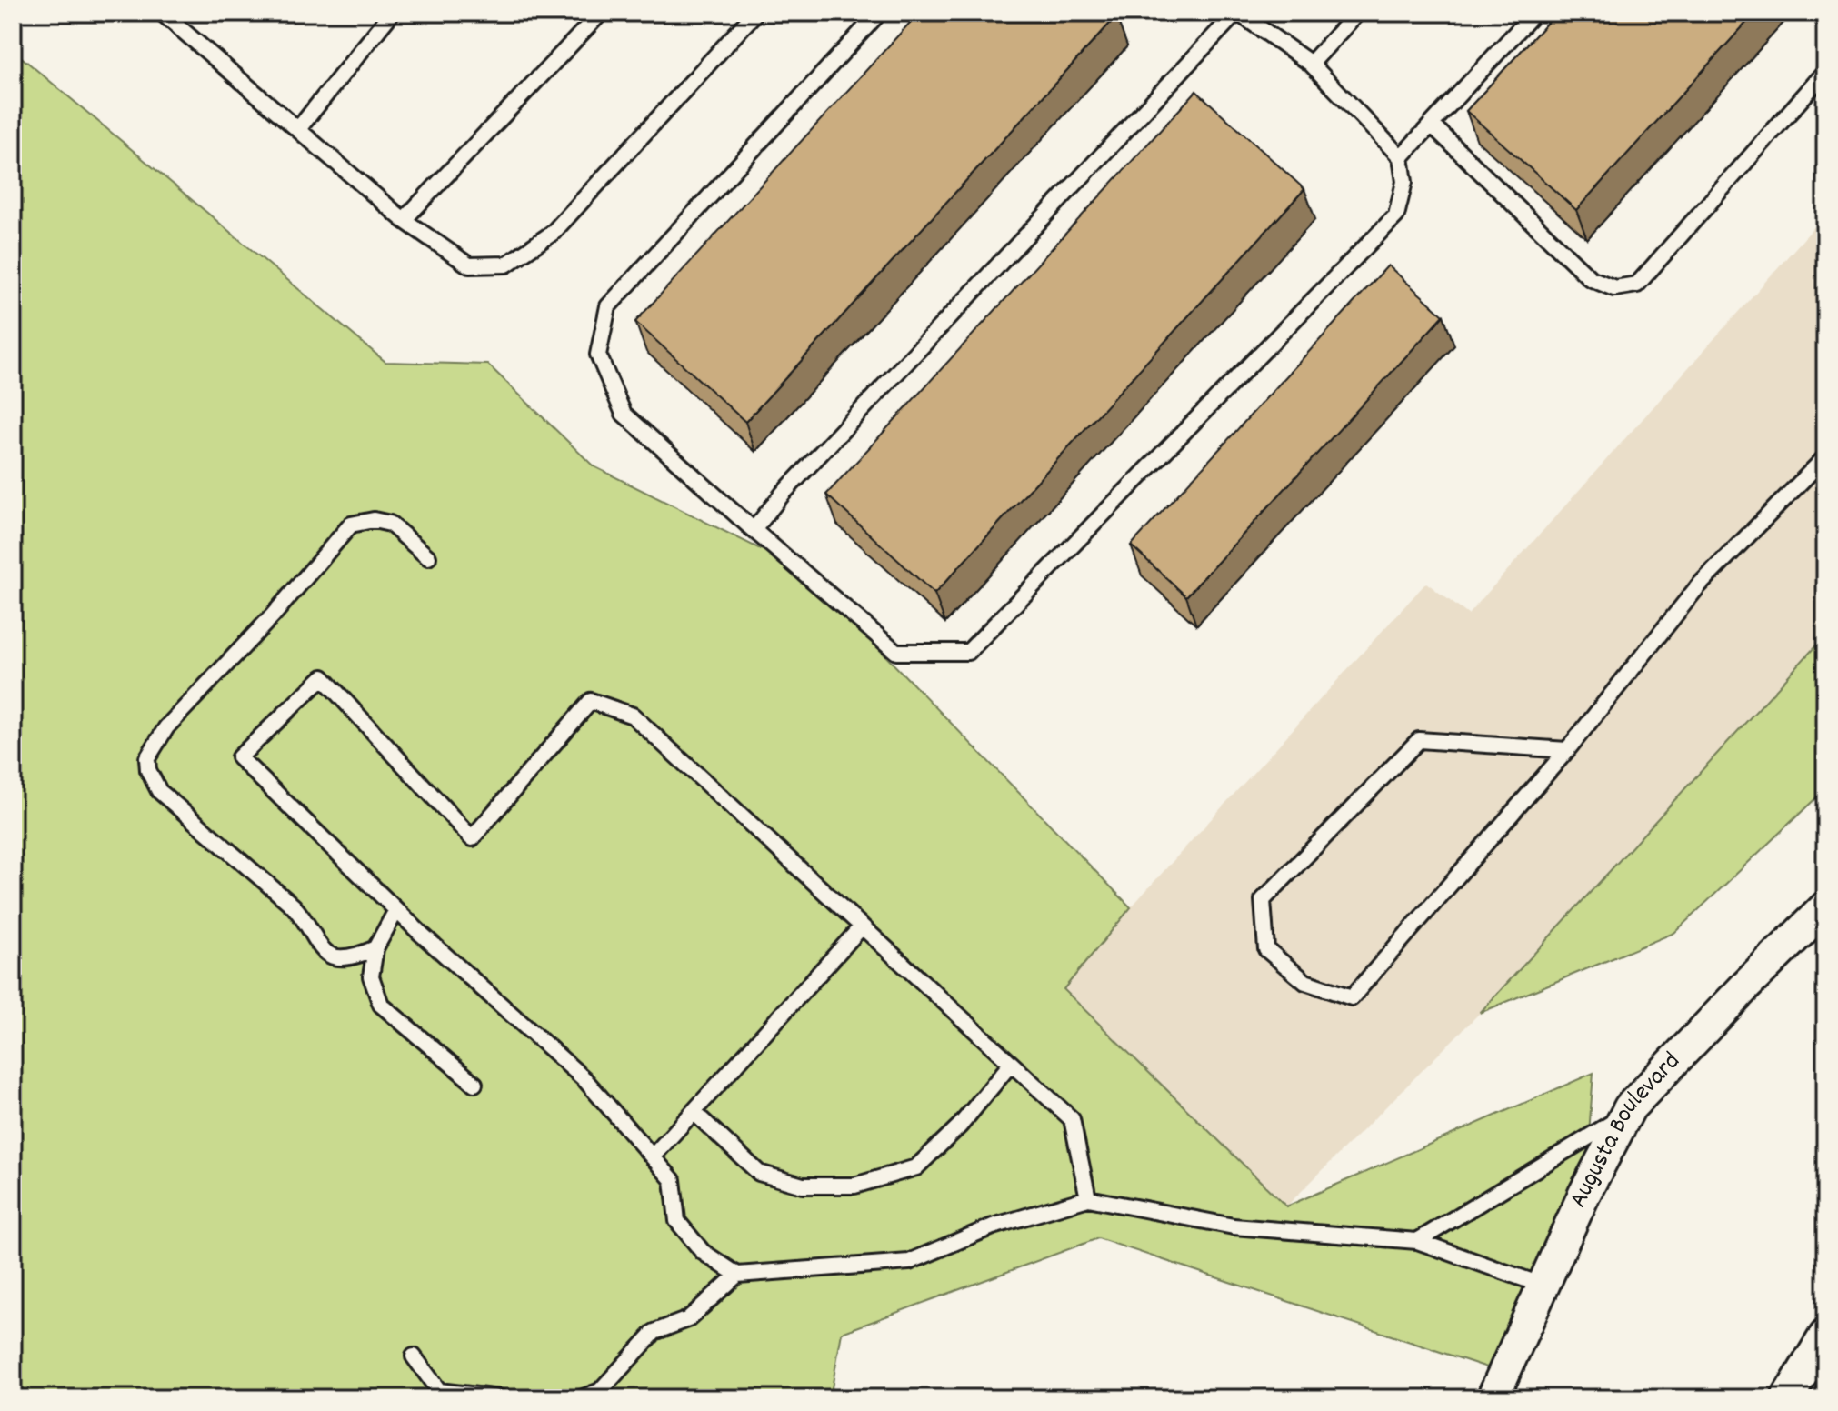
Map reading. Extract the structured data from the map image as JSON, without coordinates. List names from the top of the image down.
{
  "streets": {
    "street": ["Augusta Boulevard"]
  }
}
